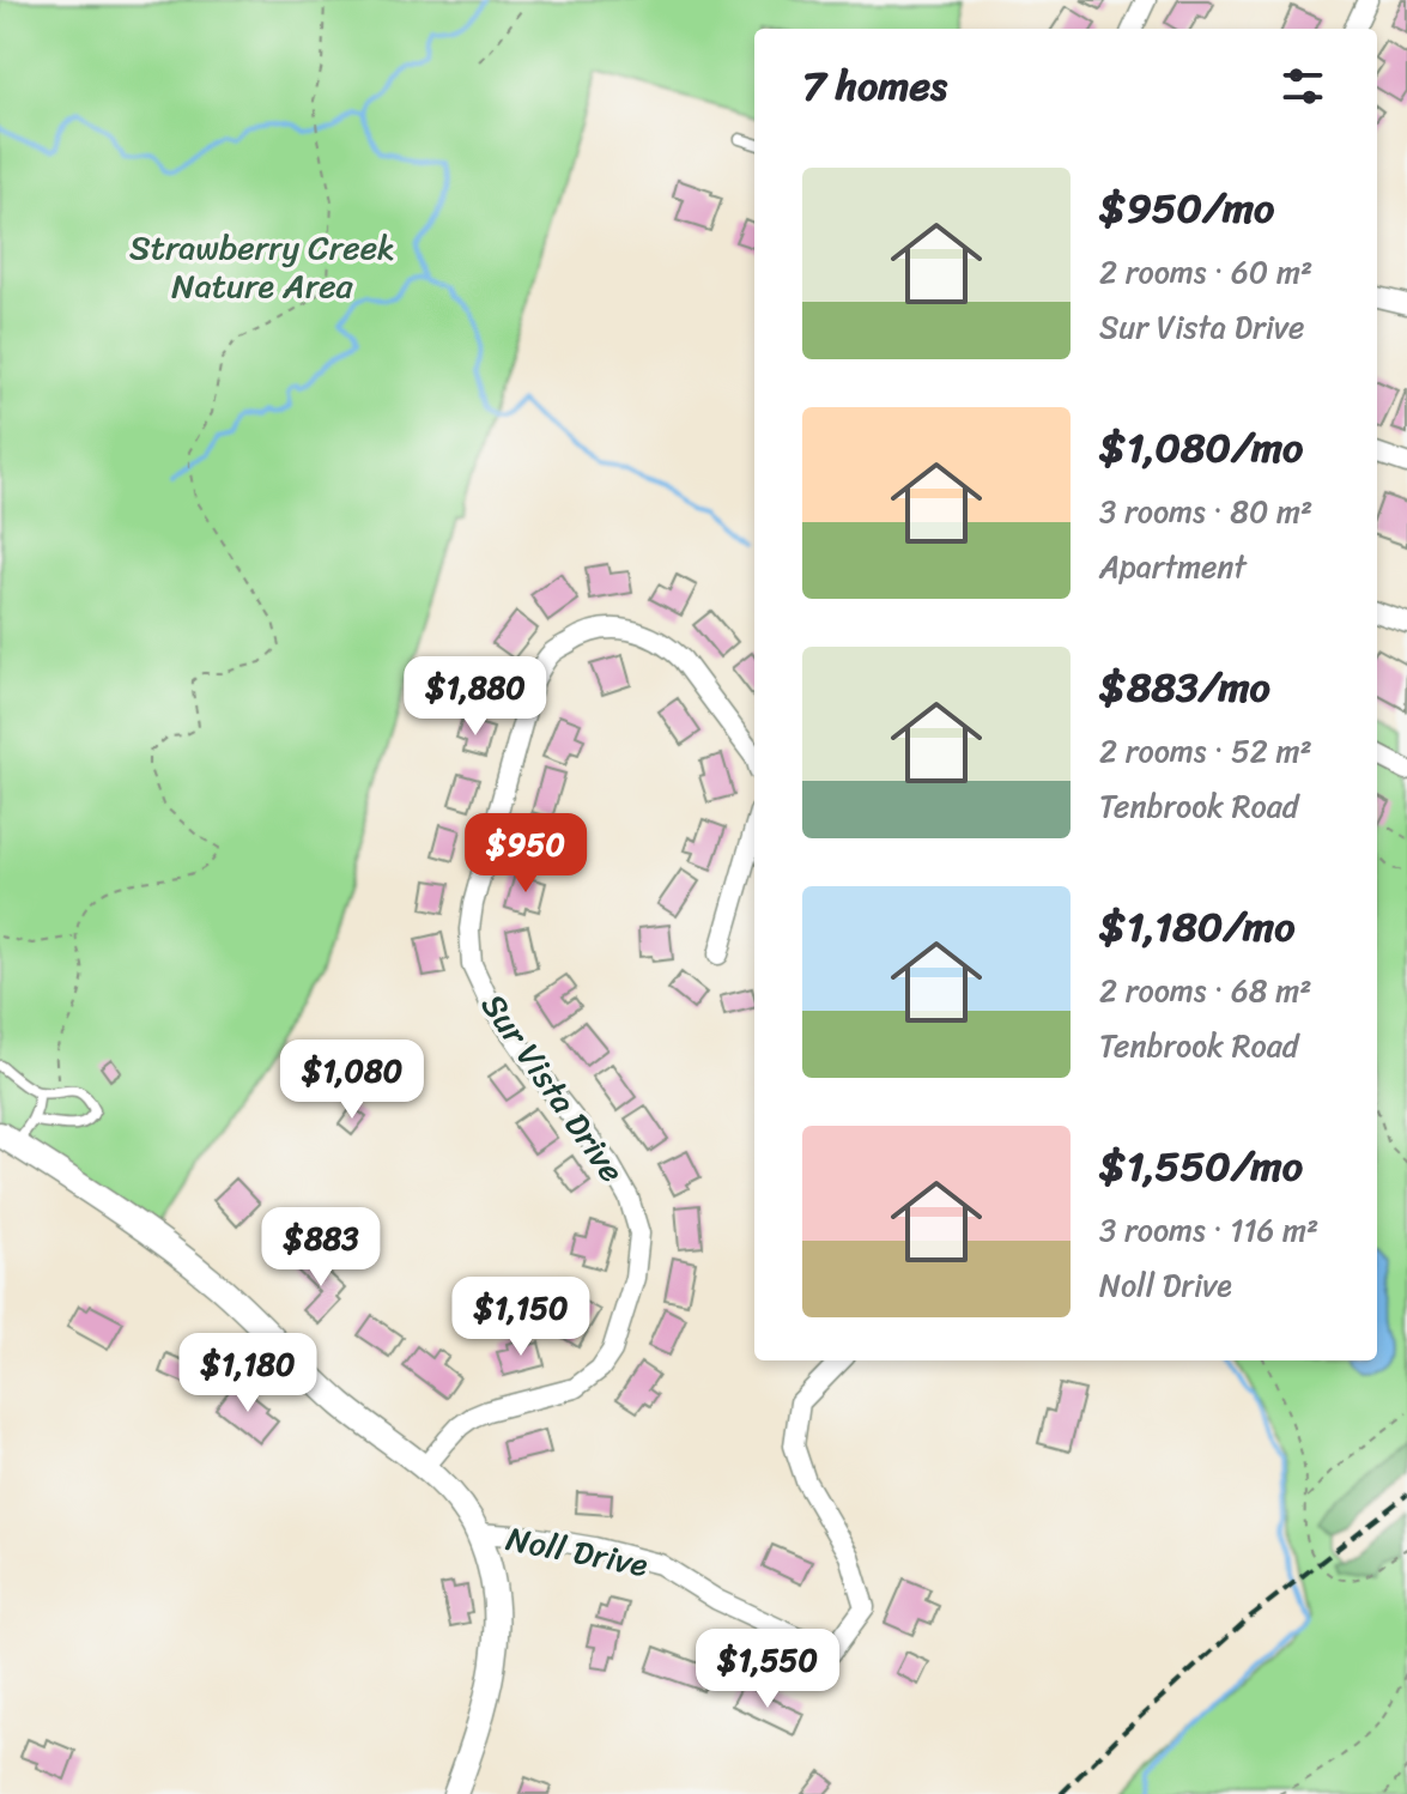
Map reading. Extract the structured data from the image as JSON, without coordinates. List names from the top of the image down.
{
  "streets": {
    "street": ["Sur Vista Drive", "Noll Drive"]
  },
  "parks": ["Strawberry Creek Nature Area"],
  "page": {
    "heading": "7 homes",
    "list": [
      {
        "name": "$950/mo",
        "note": "2 rooms · 60 m² · Sur Vista Drive"
      },
      {
        "name": "$1,080/mo",
        "note": "3 rooms · 80 m² · Apartment"
      },
      {
        "name": "$883/mo",
        "note": "2 rooms · 52 m² · Tenbrook Road"
      },
      {
        "name": "$1,180/mo",
        "note": "2 rooms · 68 m² · Tenbrook Road"
      },
      {
        "name": "$1,550/mo",
        "note": "3 rooms · 116 m² · Noll Drive"
      }
    ],
    "price": [
      "$1,880",
      "$950",
      "$1,080",
      "$883",
      "$1,150",
      "$1,180",
      "$1,550"
    ]
  }
}
